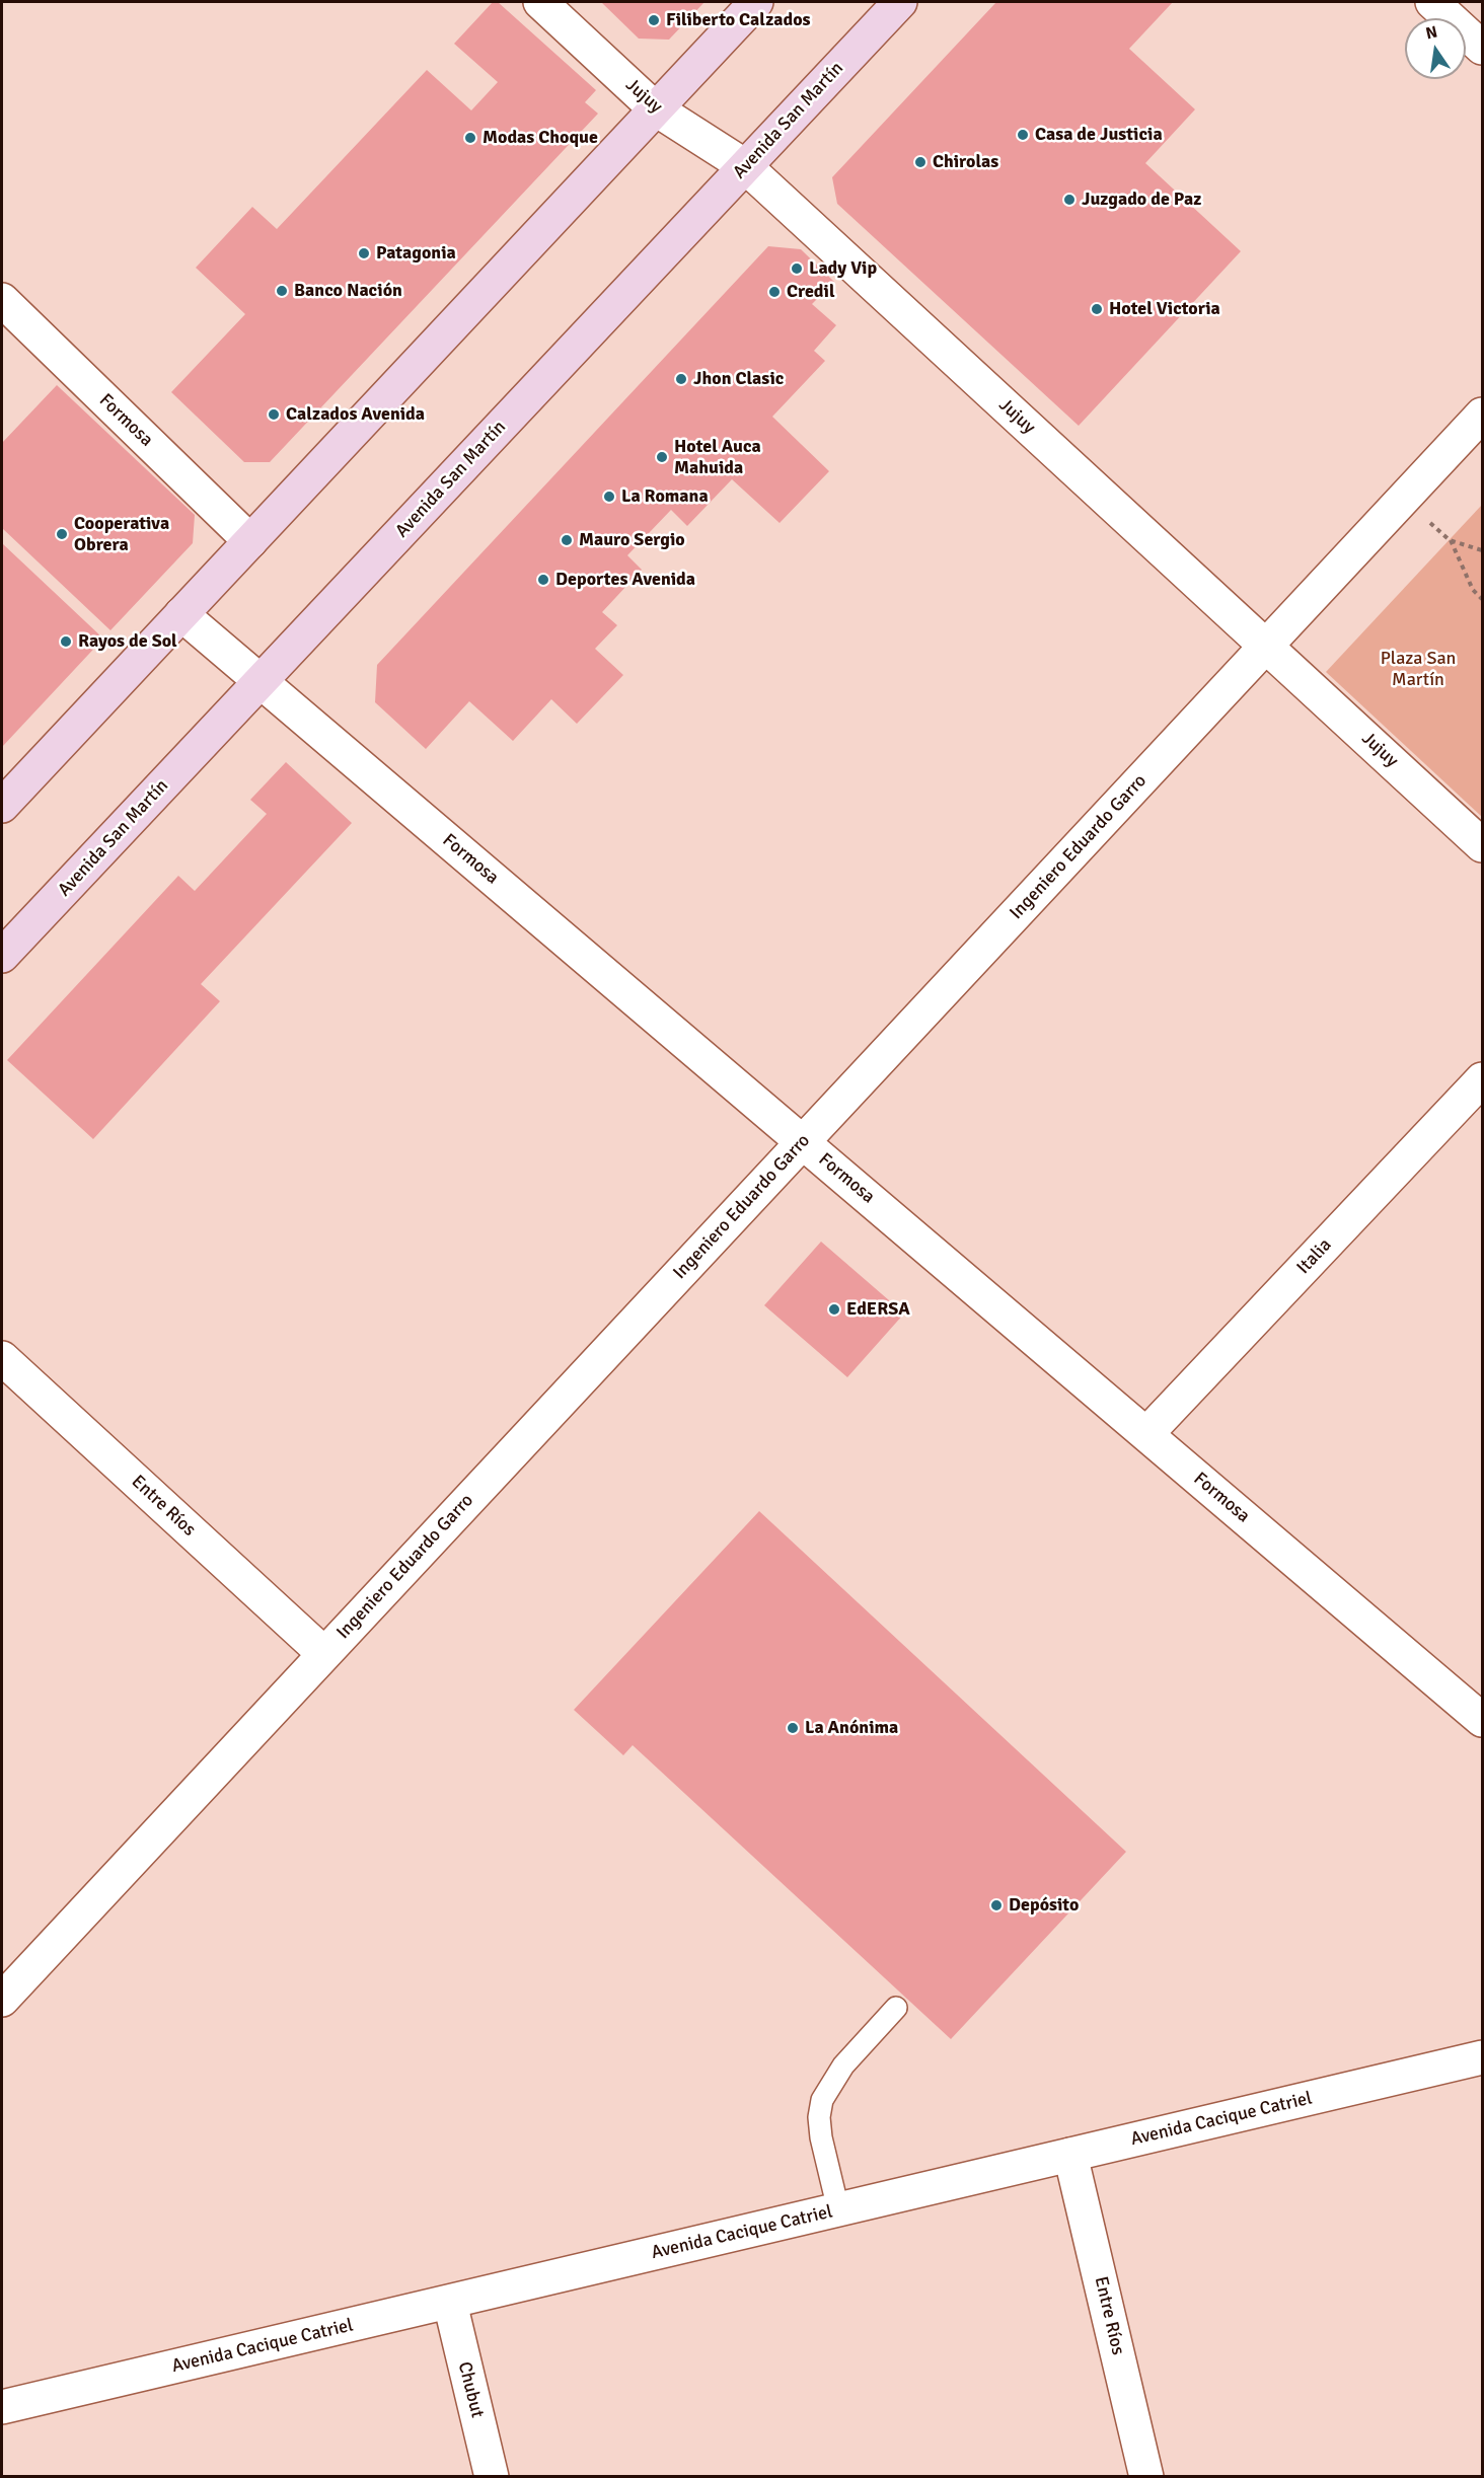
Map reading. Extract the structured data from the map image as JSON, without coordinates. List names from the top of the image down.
{
  "streets": {
    "main road": ["Avenida San Martín"],
    "street": [
      "Jujuy",
      "Formosa",
      "Ingeniero Eduardo Garro",
      "Italia",
      "Entre Ríos",
      "Avenida Cacique Catriel",
      "Chubut"
    ]
  },
  "crossings": [
    ["Jujuy", "Avenida San Martín"],
    ["Jujuy", "Ingeniero Eduardo Garro"],
    ["Avenida San Martín", "Formosa"],
    ["Formosa", "Ingeniero Eduardo Garro"],
    ["Formosa", "Italia"],
    ["Ingeniero Eduardo Garro", "Entre Ríos"],
    ["Entre Ríos", "Avenida Cacique Catriel"],
    ["Avenida Cacique Catriel", "Chubut"]
  ],
  "parks": ["Plaza San Martín"],
  "places": [
    "Filiberto Calzados",
    "Casa de Justicia",
    "Modas Choque",
    "Chirolas",
    "Juzgado de Paz",
    "Patagonia",
    "Lady Vip",
    "Banco Nación",
    "Credil",
    "Hotel Victoria",
    "Jhon Clasic",
    "Calzados Avenida",
    "Hotel Auca Mahuida",
    "La Romana",
    "Cooperativa Obrera",
    "Mauro Sergio",
    "Deportes Avenida",
    "Rayos de Sol",
    "EdERSA",
    "La Anónima",
    "Depósito"
  ],
  "north": "top"
}
